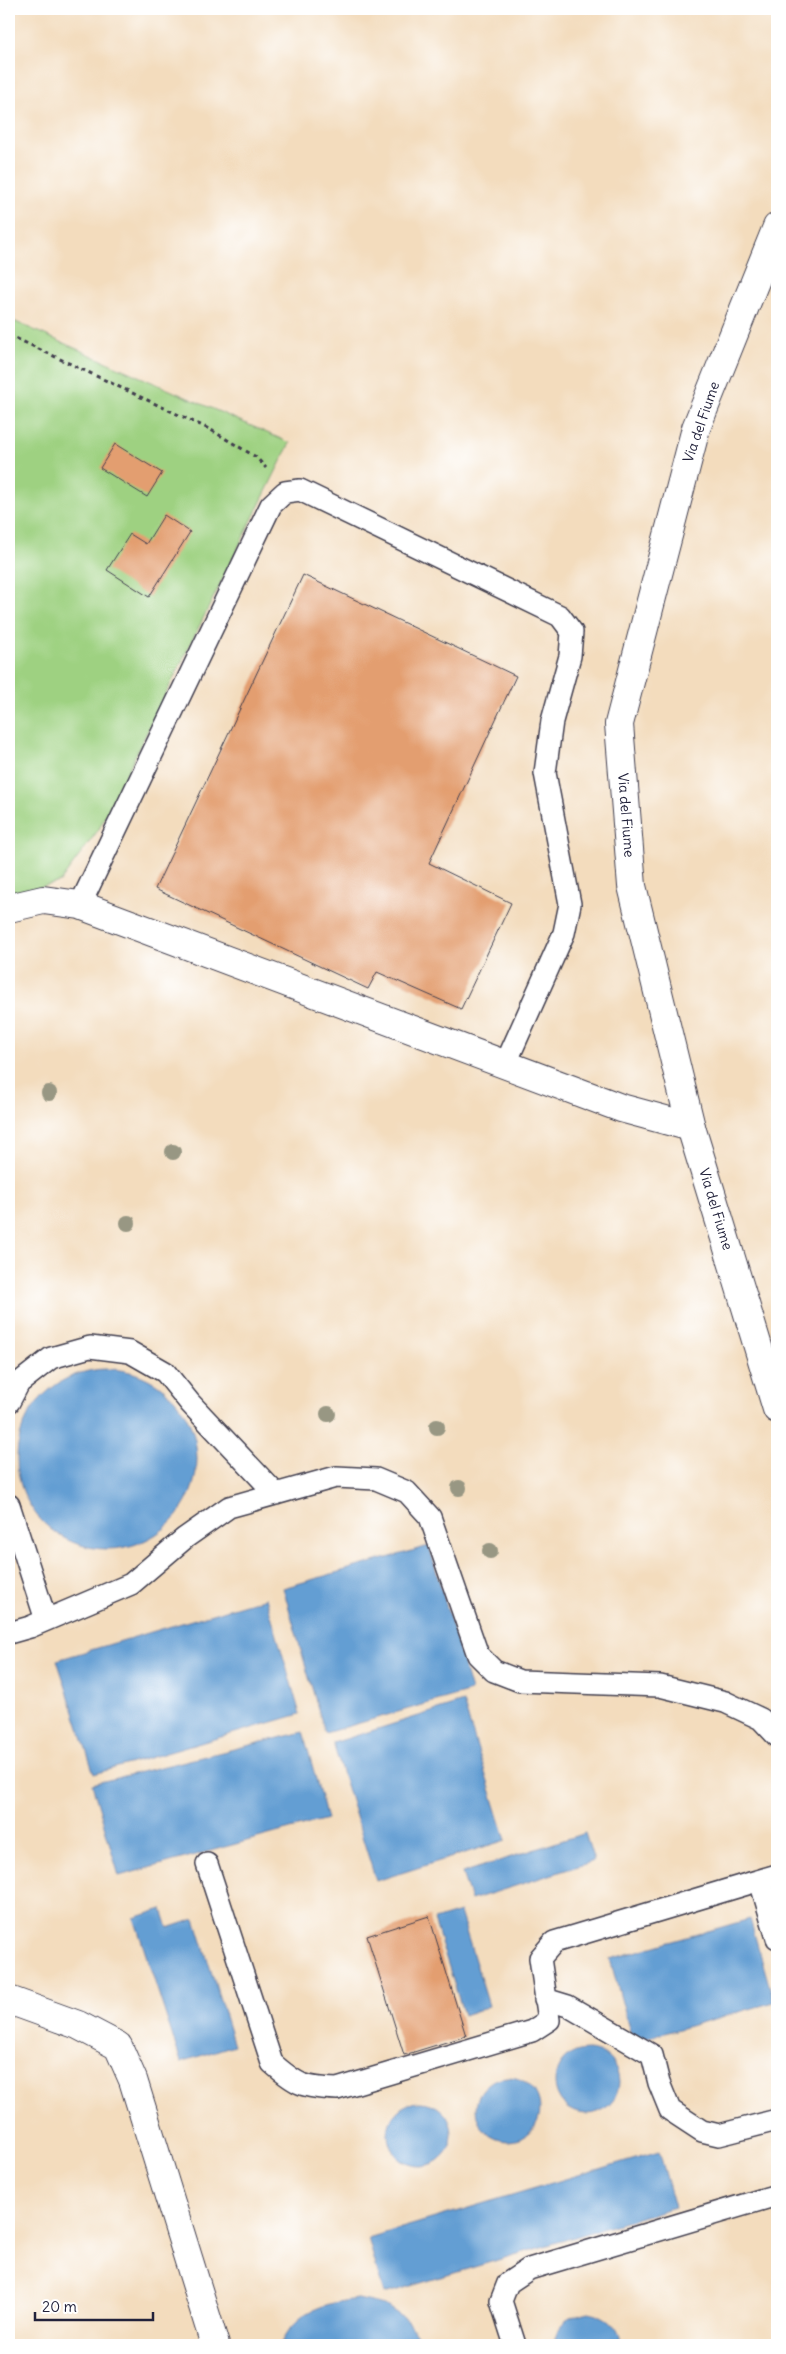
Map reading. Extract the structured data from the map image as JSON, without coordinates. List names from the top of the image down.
{
  "streets": {
    "street": ["Via del Fiume"]
  },
  "scale_bar": "20 m"
}
